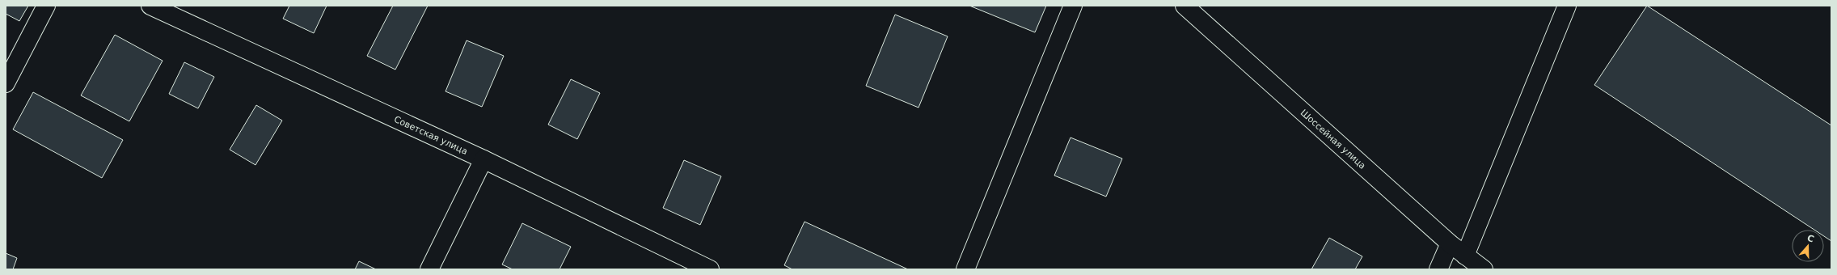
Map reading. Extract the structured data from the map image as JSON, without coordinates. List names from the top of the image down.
{
  "streets": {
    "street": ["Советская улица", "Шоссейная улица"]
  },
  "north": "top"
}
